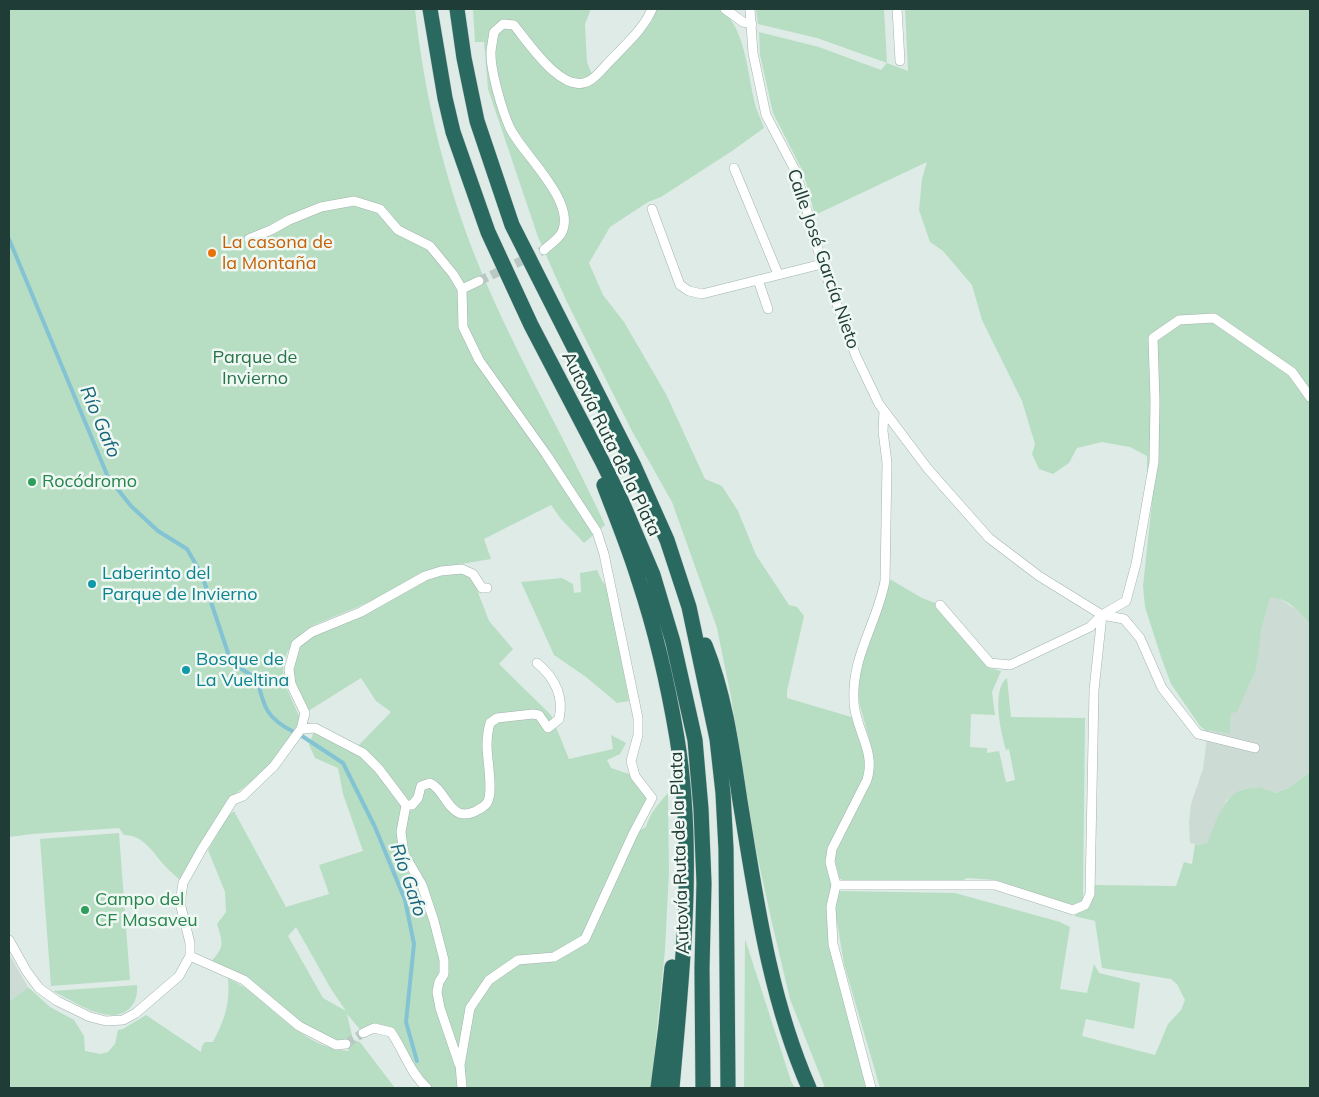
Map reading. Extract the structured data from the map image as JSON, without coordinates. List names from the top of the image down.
{
  "streets": {
    "highway": ["Autovía Ruta de la Plata"],
    "street": ["Calle José García Nieto"]
  },
  "water": ["Río Gafo"],
  "parks": ["Parque de Invierno"],
  "places": [
    "La casona de la Montaña",
    "Rocódromo",
    "Laberinto del Parque de Invierno",
    "Bosque de La Vueltina",
    "Campo del CF Masaveu"
  ]
}
